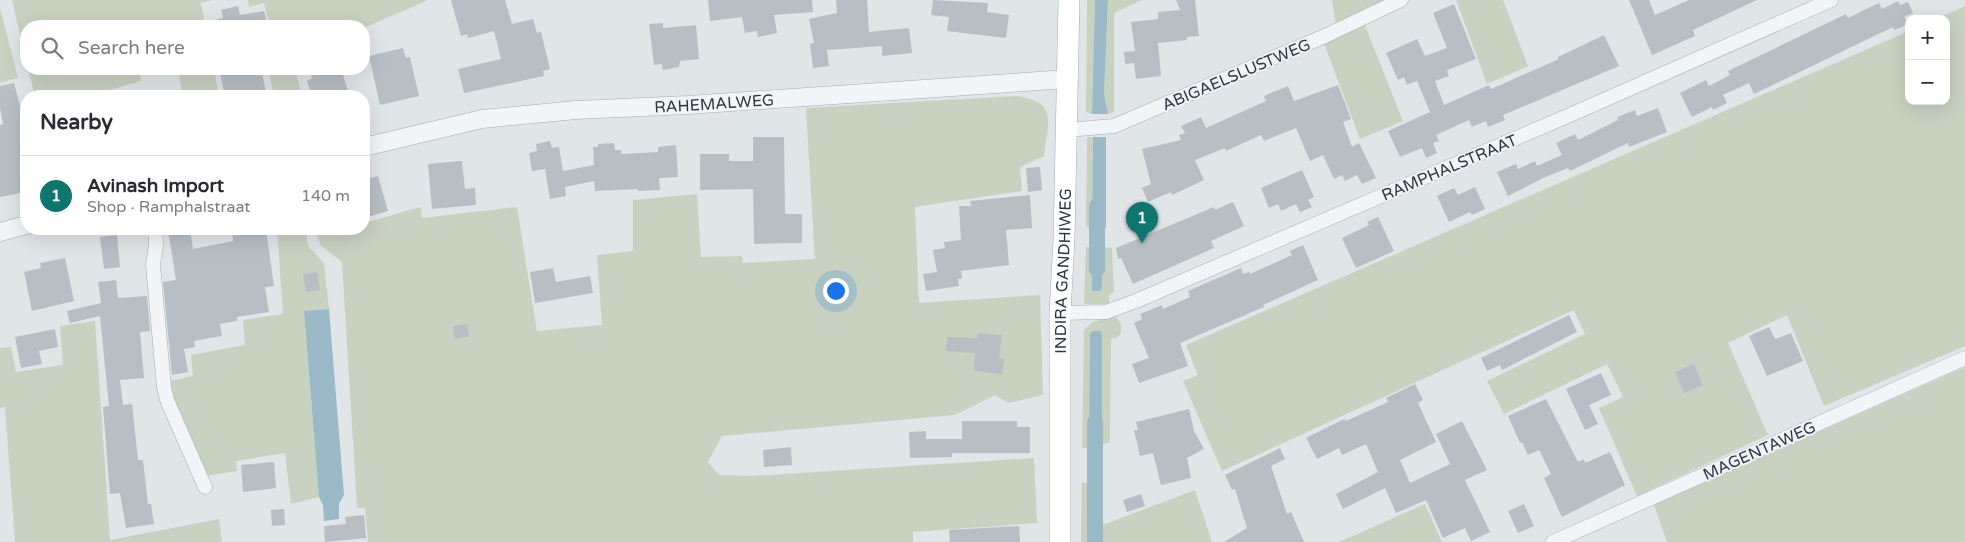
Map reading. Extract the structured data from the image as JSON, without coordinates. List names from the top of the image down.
{
  "streets": {
    "main road": ["INDIRA GANDHIWEG"],
    "street": [
      "ABIGAELSLUSTWEG",
      "RAHEMALWEG",
      "RAMPHALSTRAAT",
      "MAGENTAWEG"
    ]
  },
  "crossings": [
    ["ABIGAELSLUSTWEG", "INDIRA GANDHIWEG"],
    ["RAHEMALWEG", "INDIRA GANDHIWEG"],
    ["RAMPHALSTRAAT", "INDIRA GANDHIWEG"]
  ],
  "page": {
    "map_buttons": ["+", "−"],
    "search": "Search here",
    "heading": "Nearby",
    "list": [
      {
        "mark": "1",
        "name": "Avinash Import",
        "note": "Shop · Ramphalstraat",
        "value": "140 m"
      }
    ],
    "pins": "1"
  }
}
